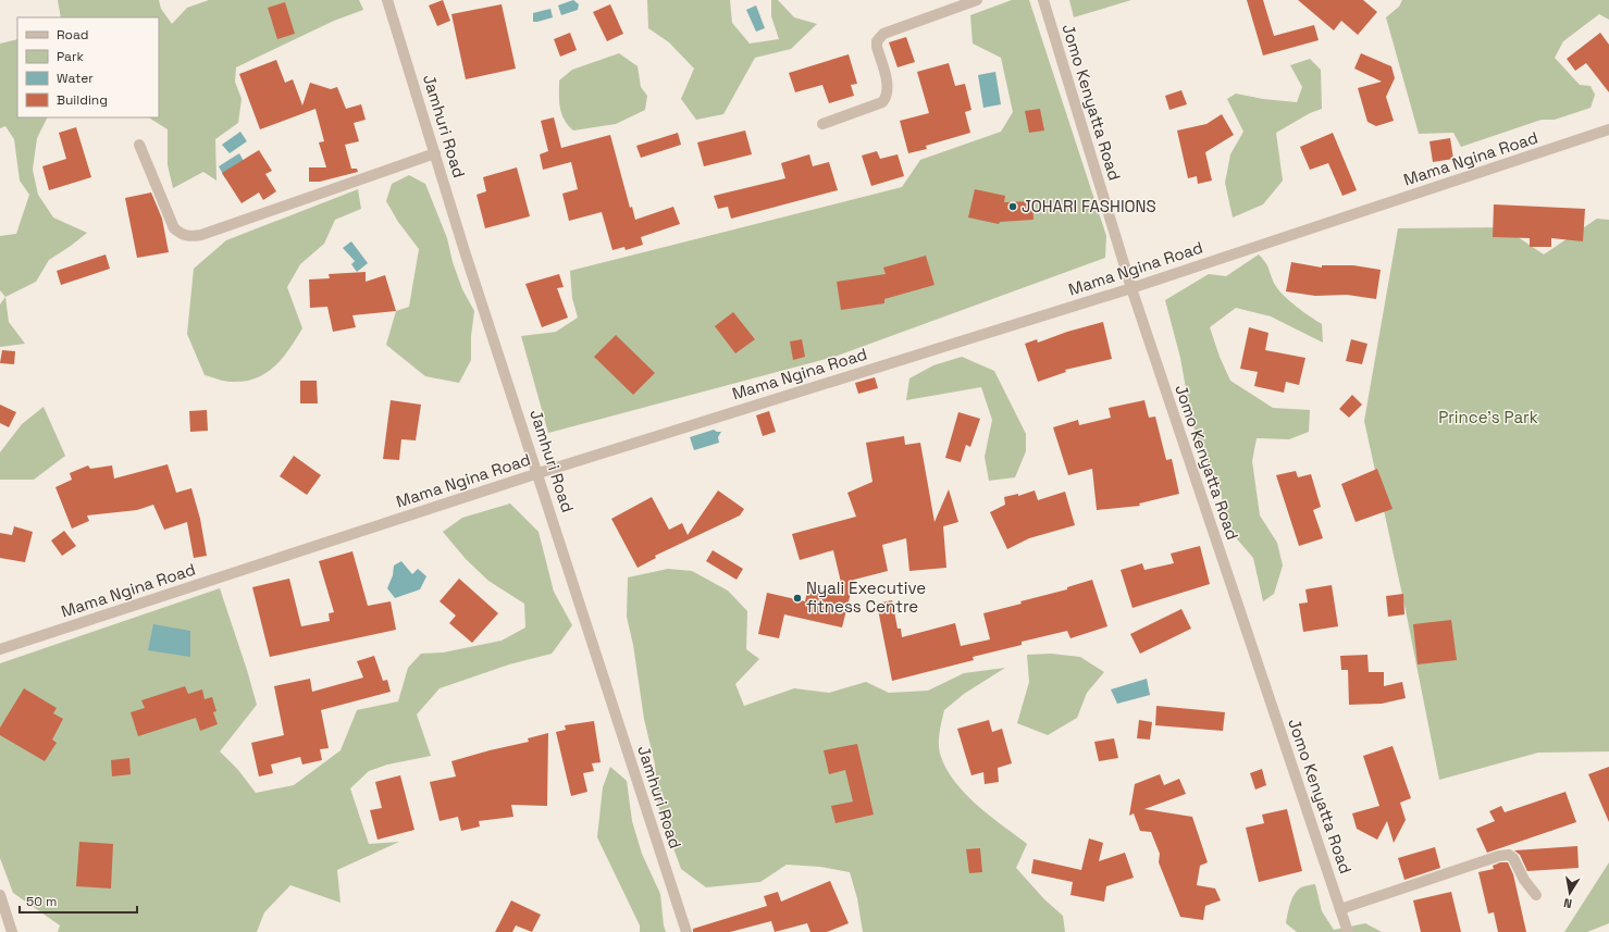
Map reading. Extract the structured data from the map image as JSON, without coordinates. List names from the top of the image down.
{
  "streets": {
    "street": ["Jomo Kenyatta Road", "Jamhuri Road", "Mama Ngina Road"]
  },
  "crossings": [
    ["Jomo Kenyatta Road", "Mama Ngina Road"],
    ["Jamhuri Road", "Mama Ngina Road"]
  ],
  "parks": ["Prince's Park"],
  "places": ["JOHARI FASHIONS", "Nyali Executive fitness Centre"],
  "legend": [
    "Road",
    "Park",
    "Water",
    "Building"
  ],
  "scale_bar": "50 m",
  "north": "bottom"
}
